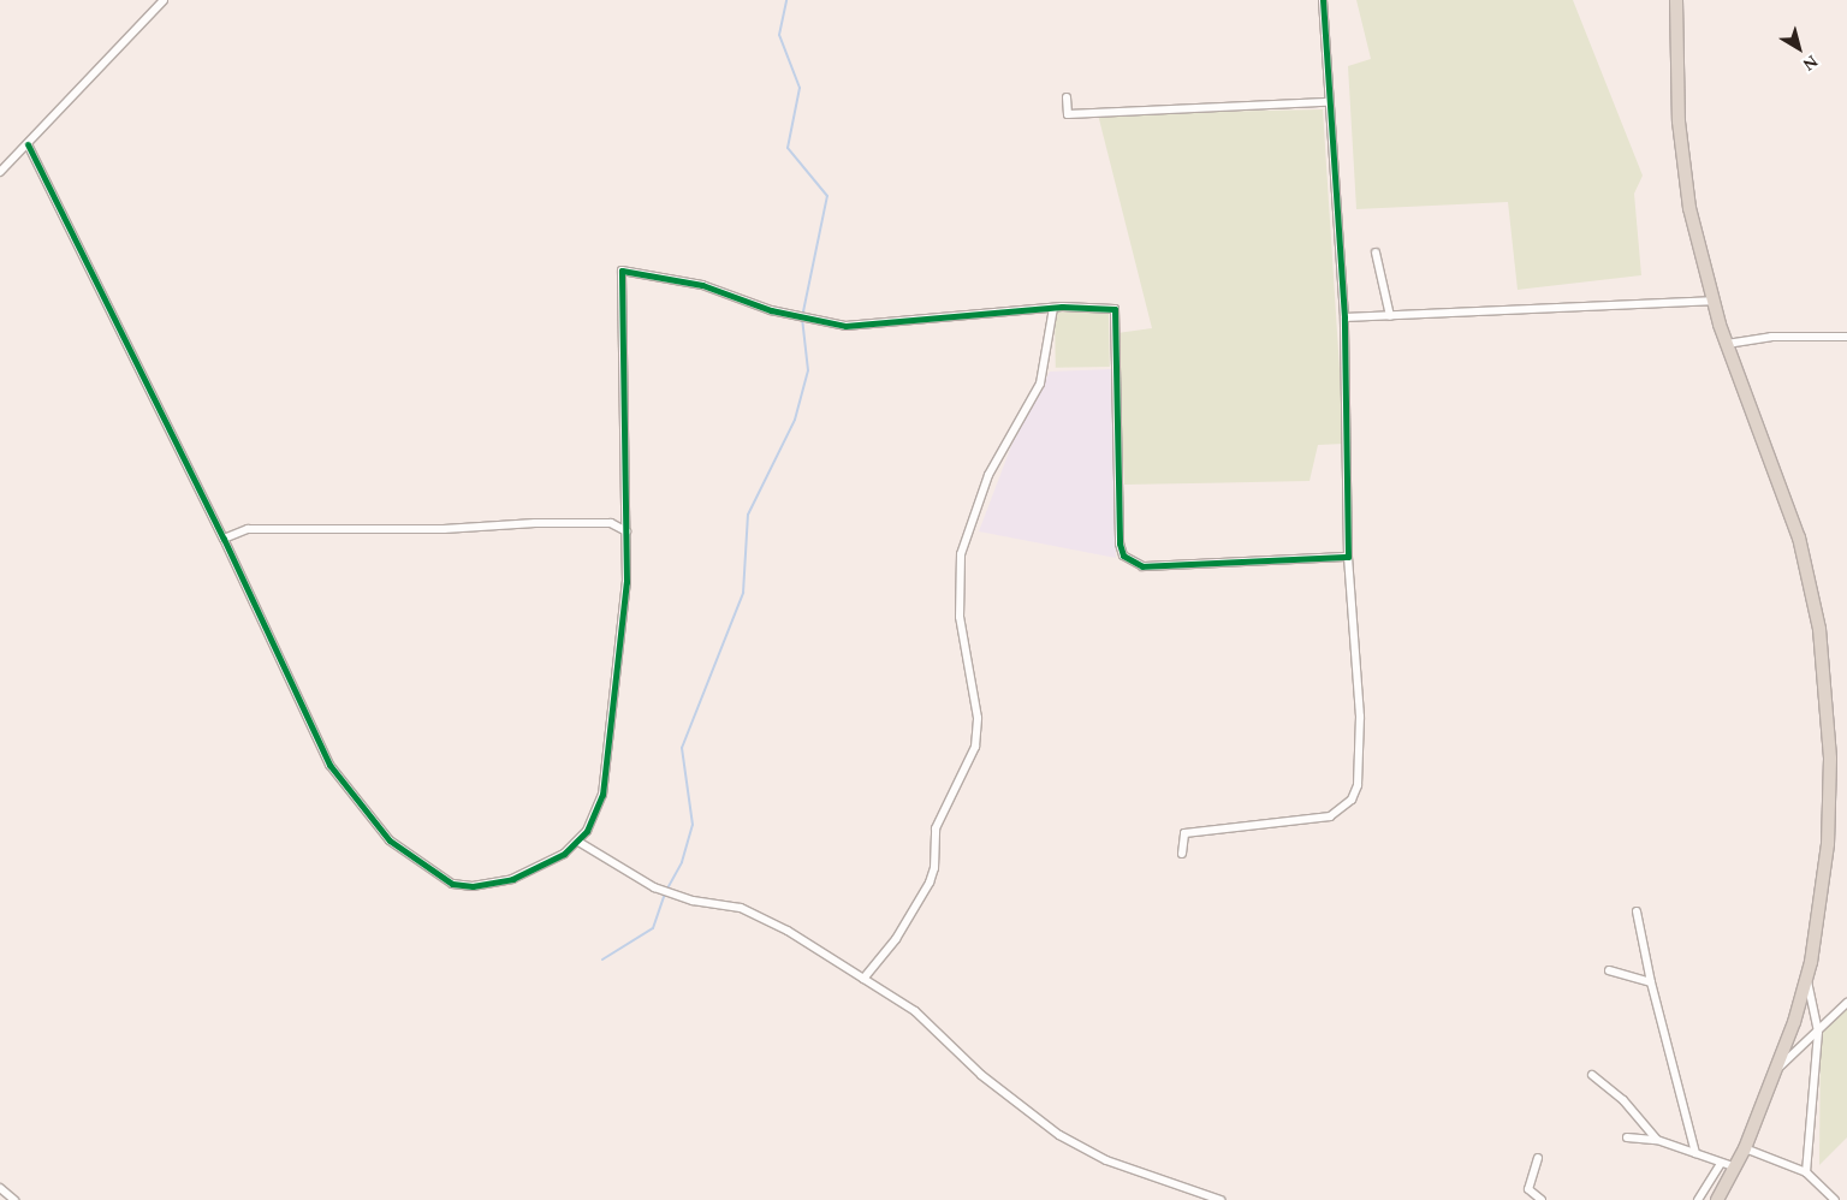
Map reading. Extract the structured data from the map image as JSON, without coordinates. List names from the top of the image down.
{
  "north": "bottom right"
}
